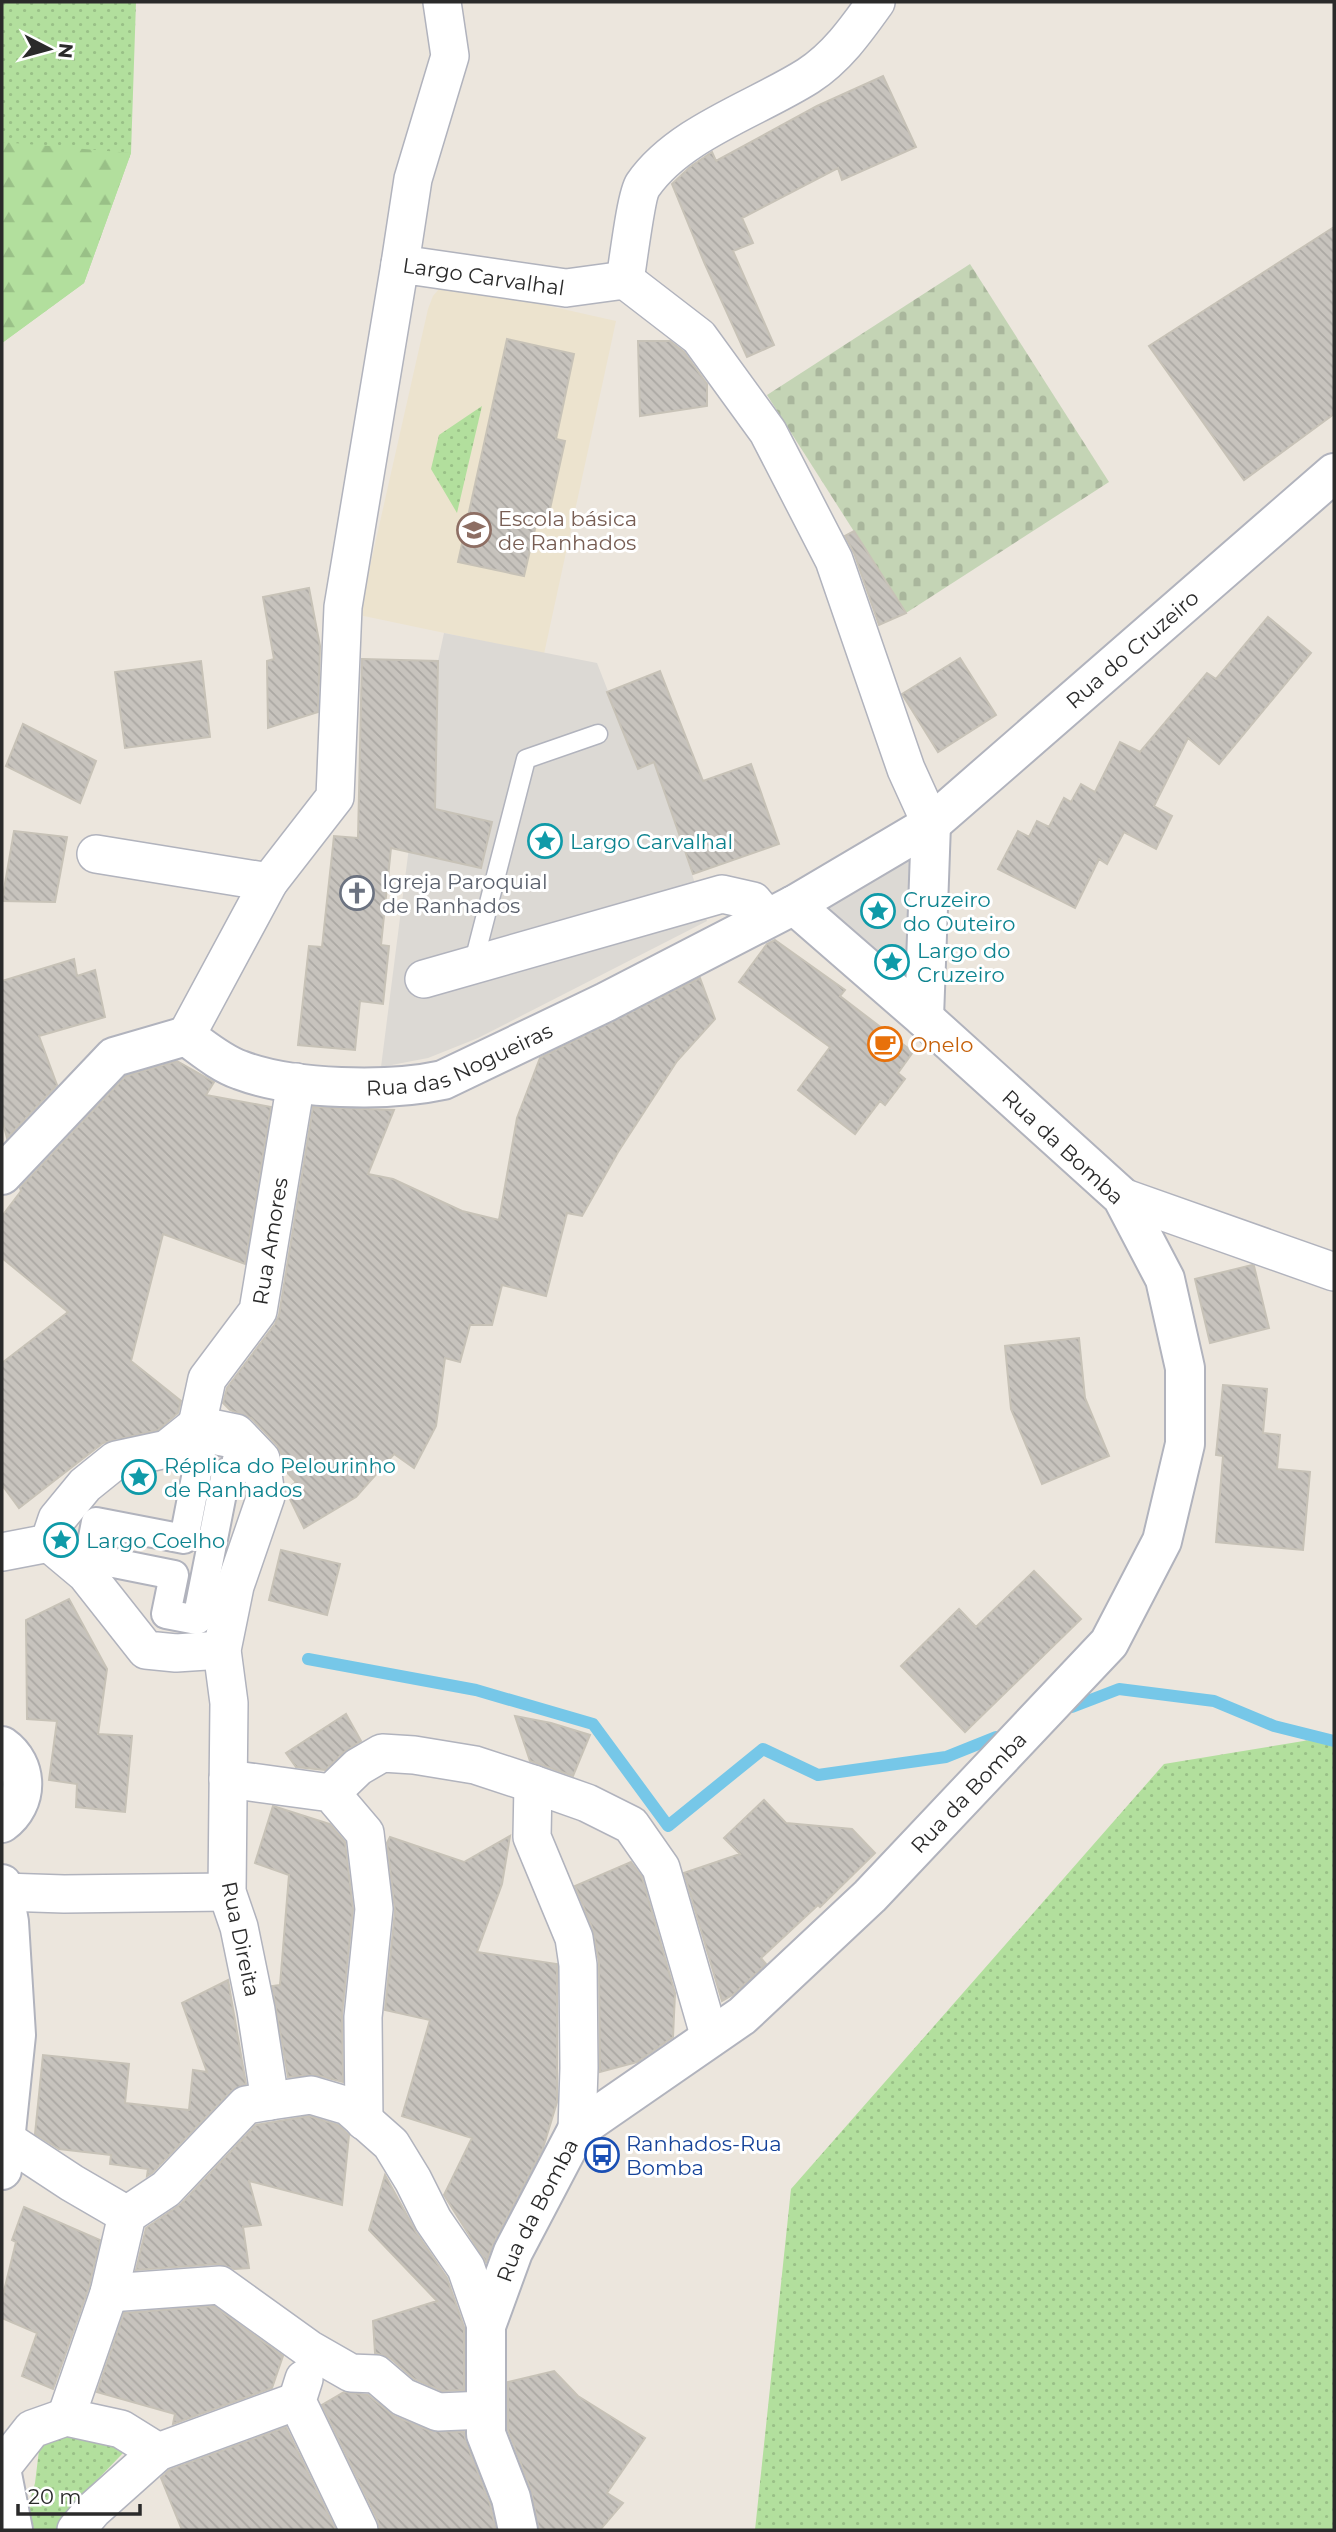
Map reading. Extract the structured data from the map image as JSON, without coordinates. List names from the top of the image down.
{
  "streets": {
    "street": [
      "Largo Carvalhal",
      "Rua do Cruzeiro",
      "Rua das Nogueiras",
      "Rua da Bomba",
      "Rua Amores",
      "Rua Direita"
    ]
  },
  "crossings": [
    ["Largo Carvalhal", "Rua das Nogueiras"],
    ["Rua do Cruzeiro", "Rua das Nogueiras"],
    ["Rua das Nogueiras", "Rua da Bomba"],
    ["Rua das Nogueiras", "Rua Amores"],
    ["Rua Amores", "Rua Direita"]
  ],
  "places": {
    "school or university": ["Escola básica de Ranhados"],
    "place": [
      "Largo Carvalhal",
      "Cruzeiro do Outeiro",
      "Largo do Cruzeiro",
      "Réplica do Pelourinho de Ranhados",
      "Largo Coelho"
    ],
    "church": ["Igreja Paroquial de Ranhados"],
    "cafe": ["Onelo"],
    "bus stop": ["Ranhados-Rua Bomba"]
  },
  "scale_bar": "20 m",
  "north": "right"
}
